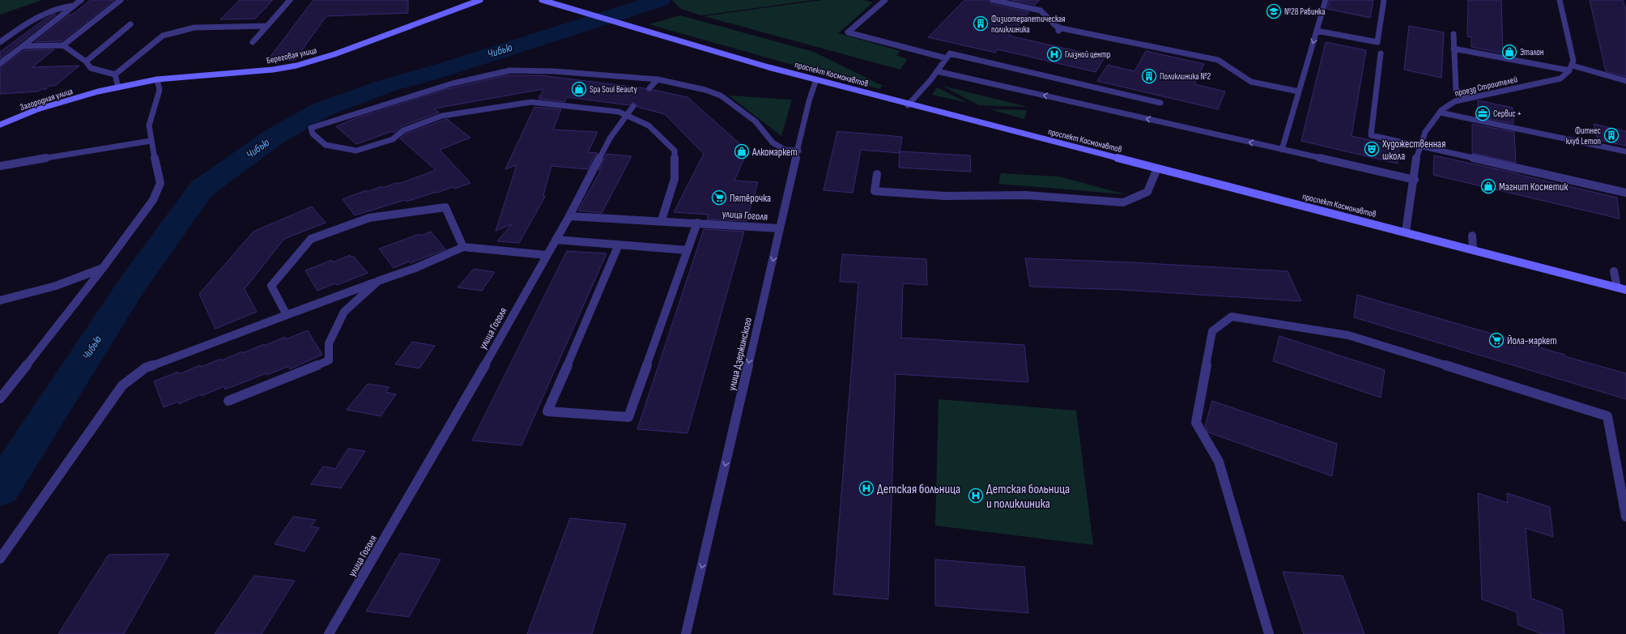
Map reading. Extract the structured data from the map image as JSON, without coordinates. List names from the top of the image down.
{
  "streets": {
    "main road": ["Береговая улица", "проспект Космонавтов", "Загородная улица"],
    "street": ["проезд Строителей", "улица Гоголя", "улица Дзержинского"]
  },
  "crossings": [
    ["Береговая улица", "Загородная улица"],
    ["проспект Космонавтов", "проезд Строителей"],
    ["проспект Космонавтов", "улица Дзержинского"],
    ["улица Гоголя", "улица Дзержинского"]
  ],
  "one_way": ["улица Дзержинского"],
  "water": ["Чибью"],
  "places": {
    "school or university": ["№28 Рябинка"],
    "building": ["Физиотерапетическая поликлиника", "Поликлиника №2", "Фитнес клуб Lemon"],
    "shop": [
      "Эталон",
      "Spa Soul Beauty",
      "Алкомаркет",
      "Магнит Косметик"
    ],
    "hospital": ["Глазной центр", "Детская больница", "Детская больница и поликлиника"],
    "office": ["Сервис +"],
    "theatre": ["Художественная школа"],
    "supermarket": ["Пятёрочка", "Йола-маркет"]
  }
}
